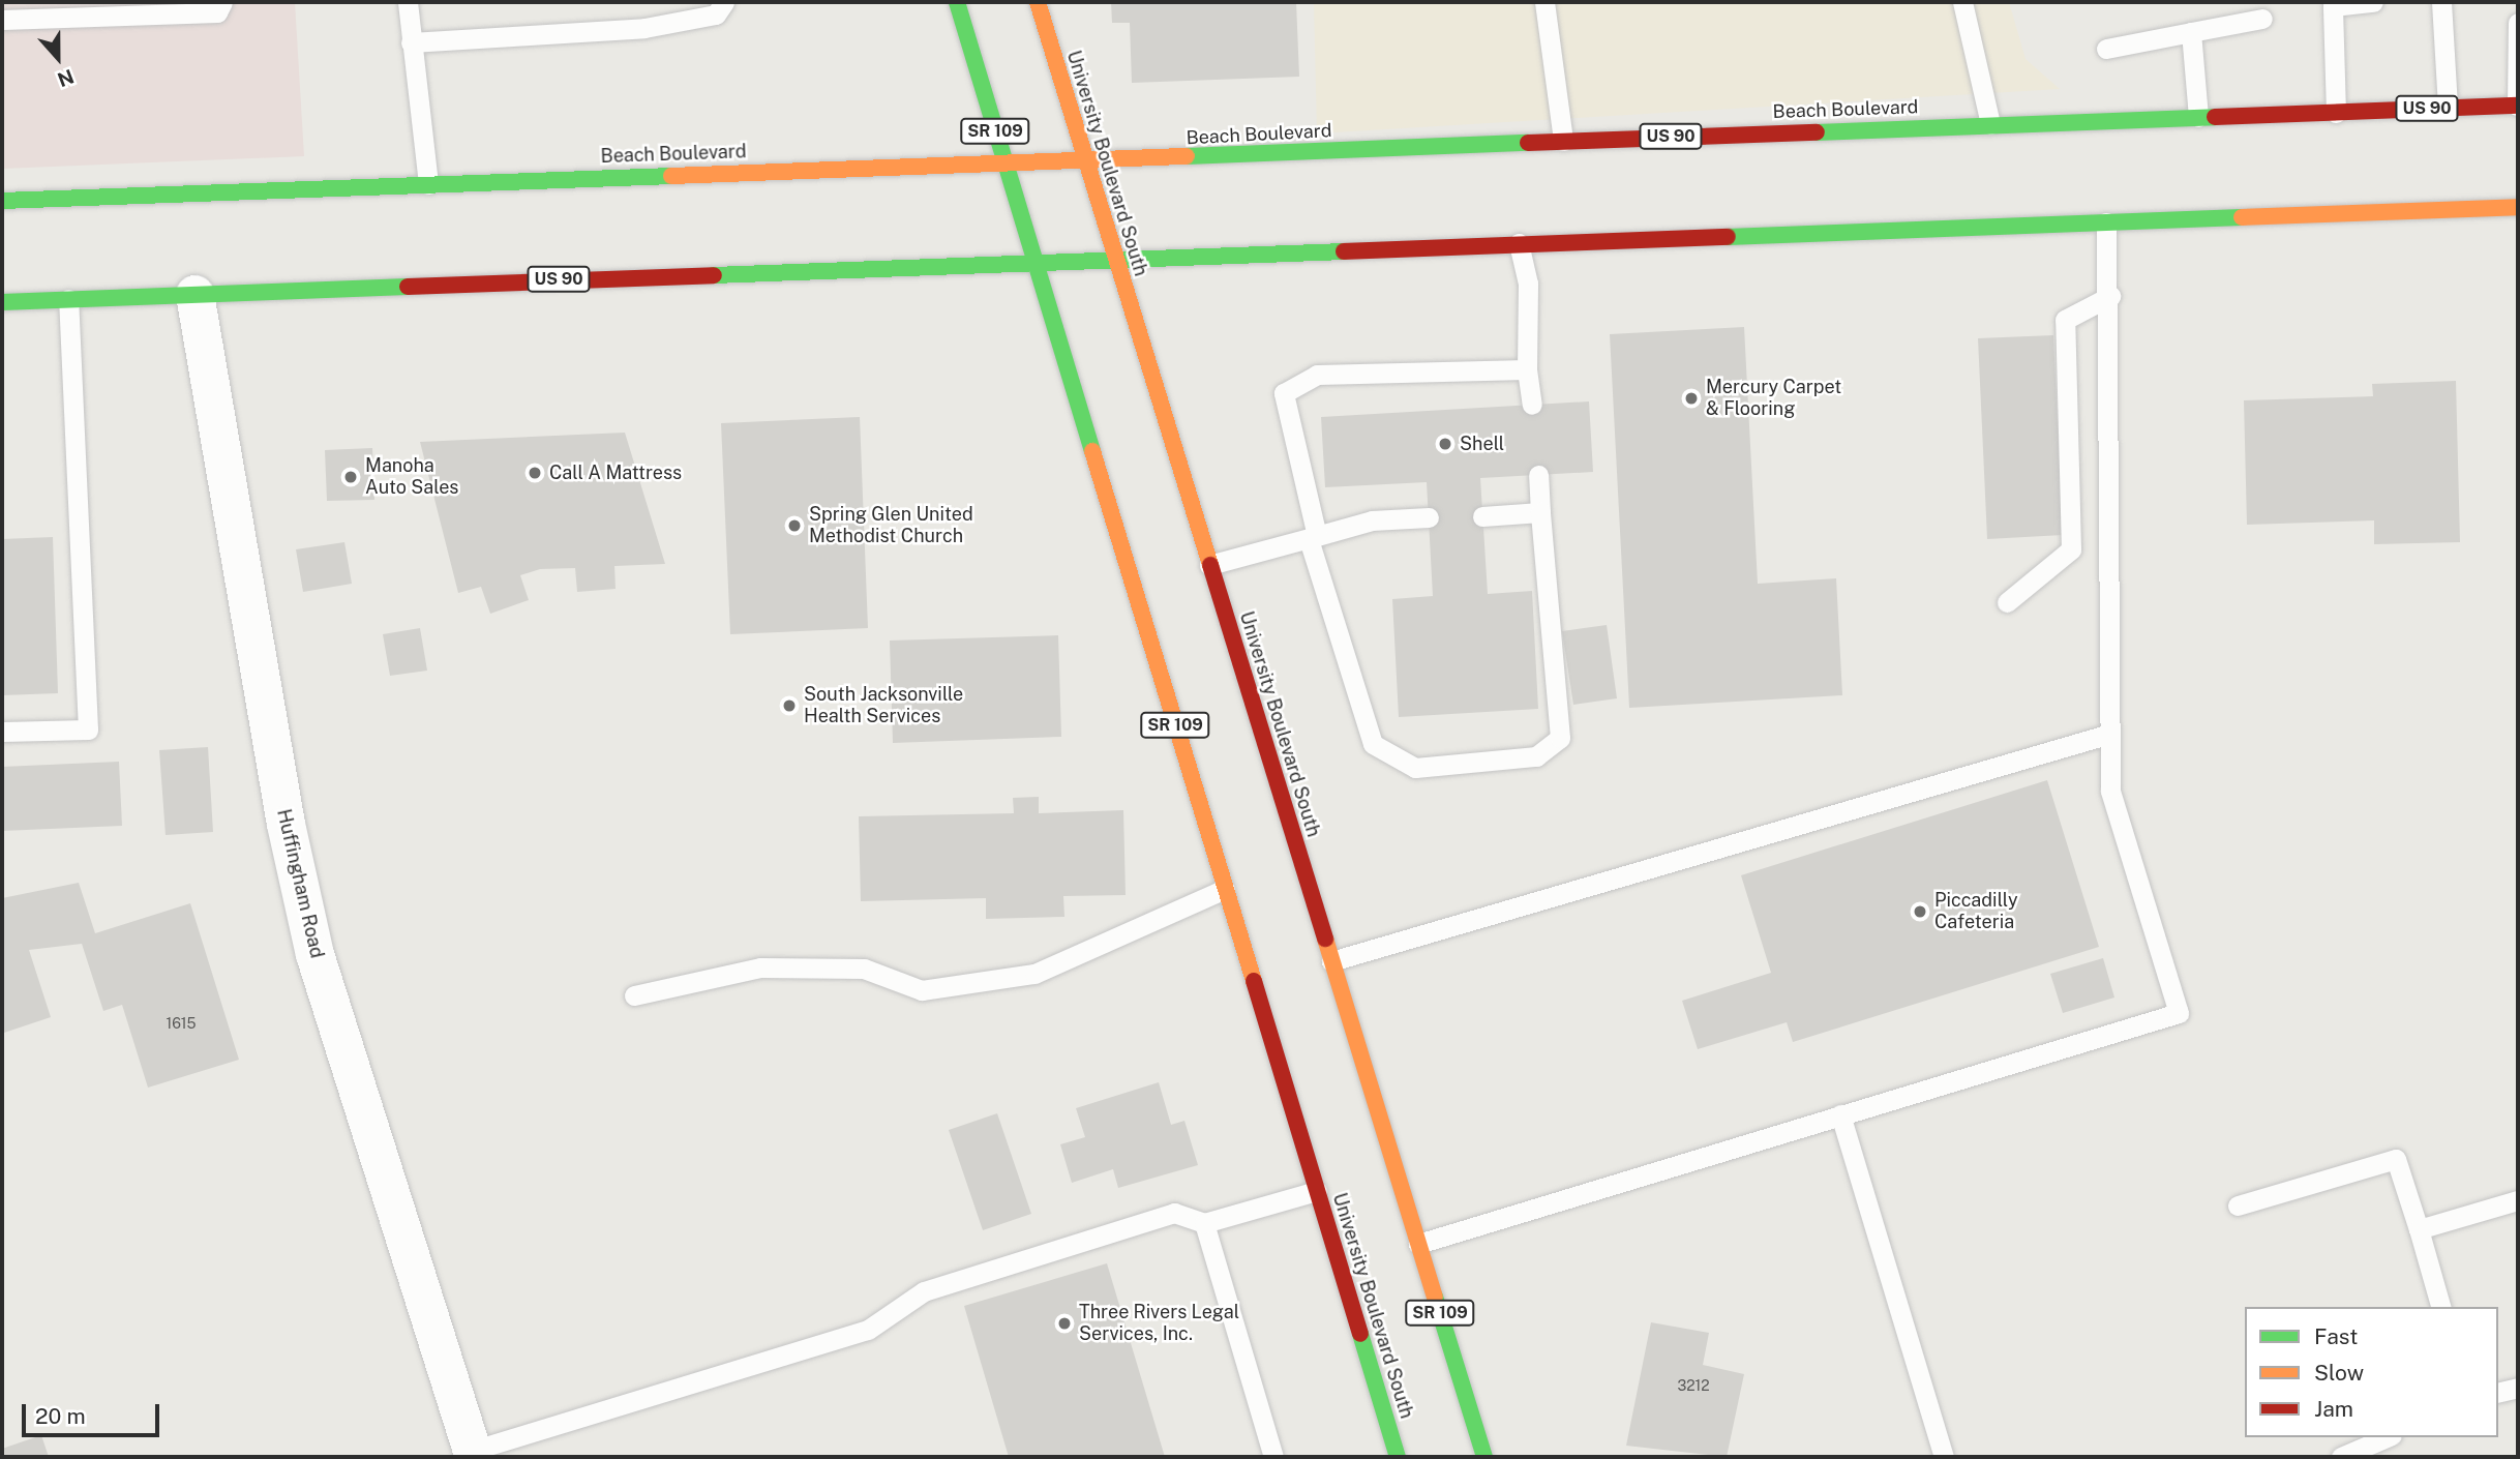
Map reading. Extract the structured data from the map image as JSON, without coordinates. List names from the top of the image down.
{
  "streets": {
    "main road": [
      "US 90",
      "Beach Boulevard",
      "SR 109",
      "University Boulevard South"
    ],
    "street": ["Huffingham Road"]
  },
  "crossings": [
    ["US 90", "University Boulevard South"],
    ["US 90", "Huffingham Road"],
    ["Beach Boulevard", "University Boulevard South"]
  ],
  "places": [
    "Mercury Carpet & Flooring",
    "Shell",
    "Call A Mattress",
    "Manoha Auto Sales",
    "Spring Glen United Methodist Church",
    "South Jacksonville Health Services",
    "Piccadilly Cafeteria",
    "Three Rivers Legal Services, Inc."
  ],
  "house_numbers": ["1615", "3212"],
  "legend": ["Fast", "Slow", "Jam"],
  "scale_bar": "20 m",
  "north": "bottom"
}
